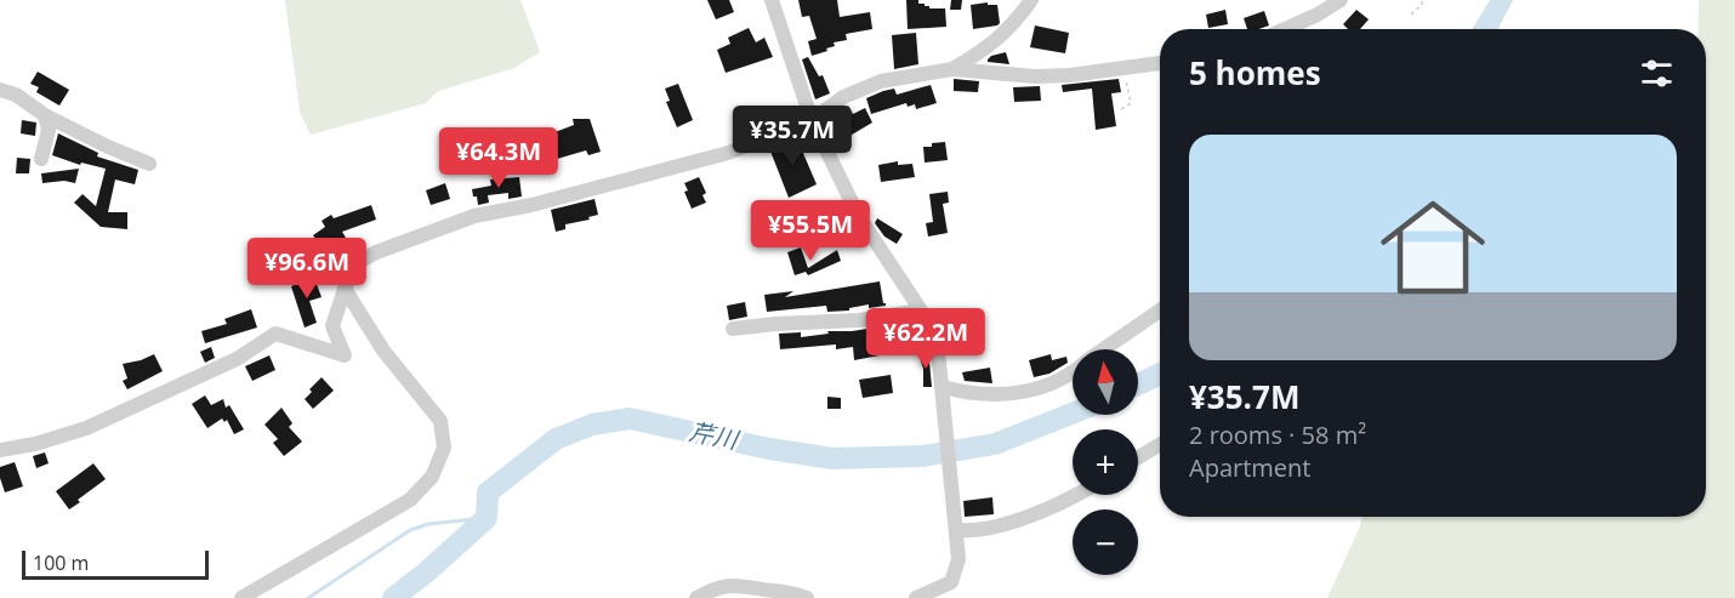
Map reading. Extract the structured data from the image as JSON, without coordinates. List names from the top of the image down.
{
  "water": ["芹川"],
  "scale_bar": "100 m",
  "north": "top",
  "page": {
    "heading": "5 homes",
    "price": [
      "¥35.7M",
      "¥64.3M",
      "¥55.5M",
      "¥96.6M",
      "¥62.2M"
    ],
    "list": [
      {
        "name": "¥35.7M",
        "note": "2 rooms · 58 m² · Apartment"
      }
    ],
    "map_buttons": ["+", "−"],
    "scale": "100 m"
  }
}
